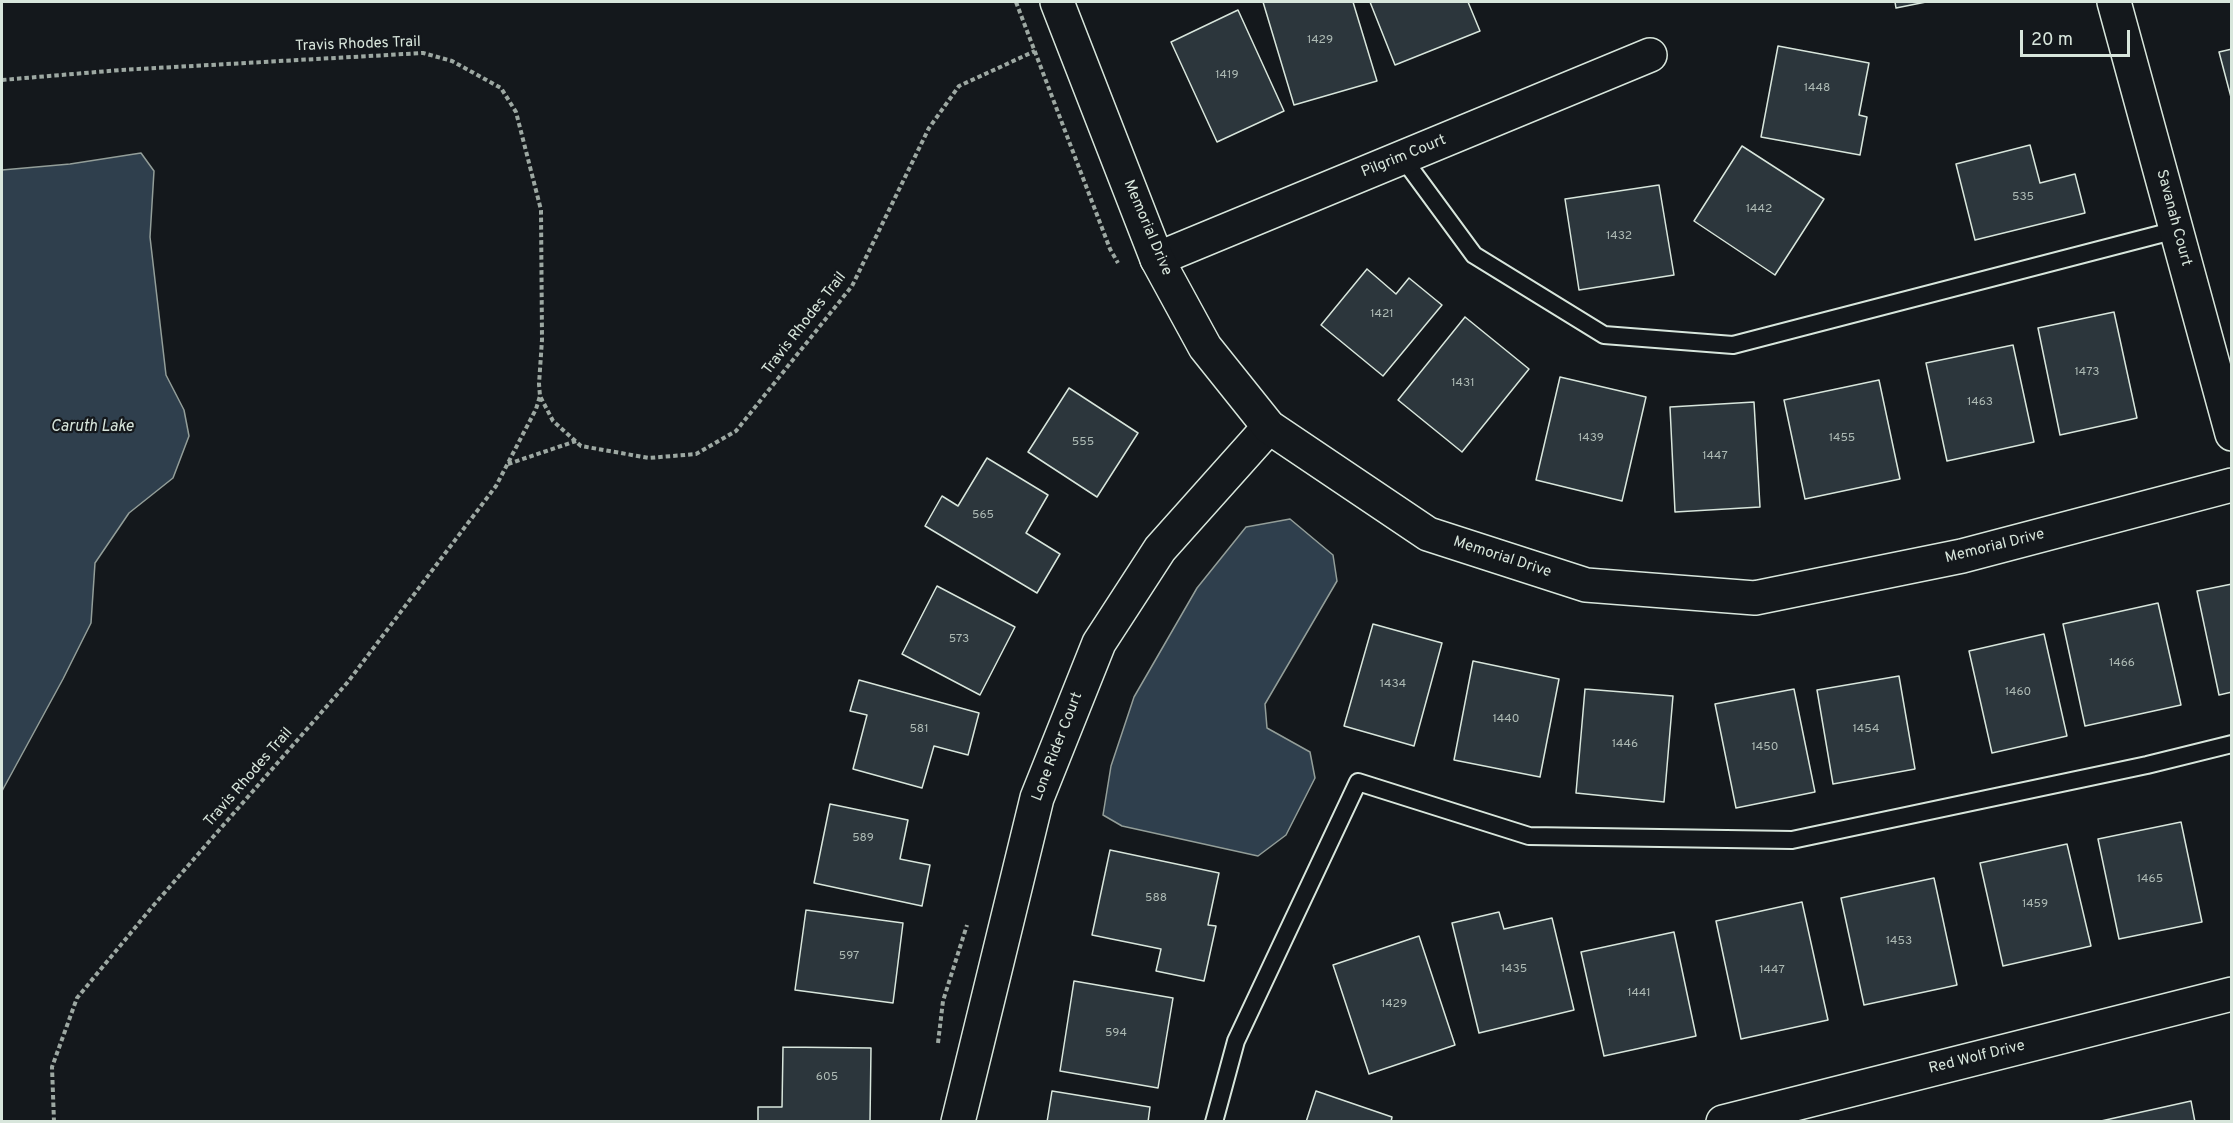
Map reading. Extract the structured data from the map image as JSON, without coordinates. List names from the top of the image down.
{
  "streets": {
    "street": [
      "Pilgrim Court",
      "Savanah Court",
      "Memorial Drive",
      "Lone Rider Court",
      "Red Wolf Drive"
    ],
    "path": ["Travis Rhodes Trail"]
  },
  "crossings": [
    ["Pilgrim Court", "Memorial Drive"],
    ["Memorial Drive", "Lone Rider Court"]
  ],
  "water": ["Caruth Lake"],
  "house_numbers": [
    "1429",
    "1419",
    "1448",
    "535",
    "1442",
    "1432",
    "1421",
    "1473",
    "1431",
    "1463",
    "1439",
    "1455",
    "555",
    "1447",
    "565",
    "573",
    "1466",
    "1434",
    "1460",
    "1440",
    "581",
    "1454",
    "1446",
    "1450",
    "589",
    "1465",
    "588",
    "1459",
    "1453",
    "597",
    "1435",
    "1447",
    "1441",
    "1429",
    "594",
    "605"
  ],
  "scale_bar": "20 m"
}
